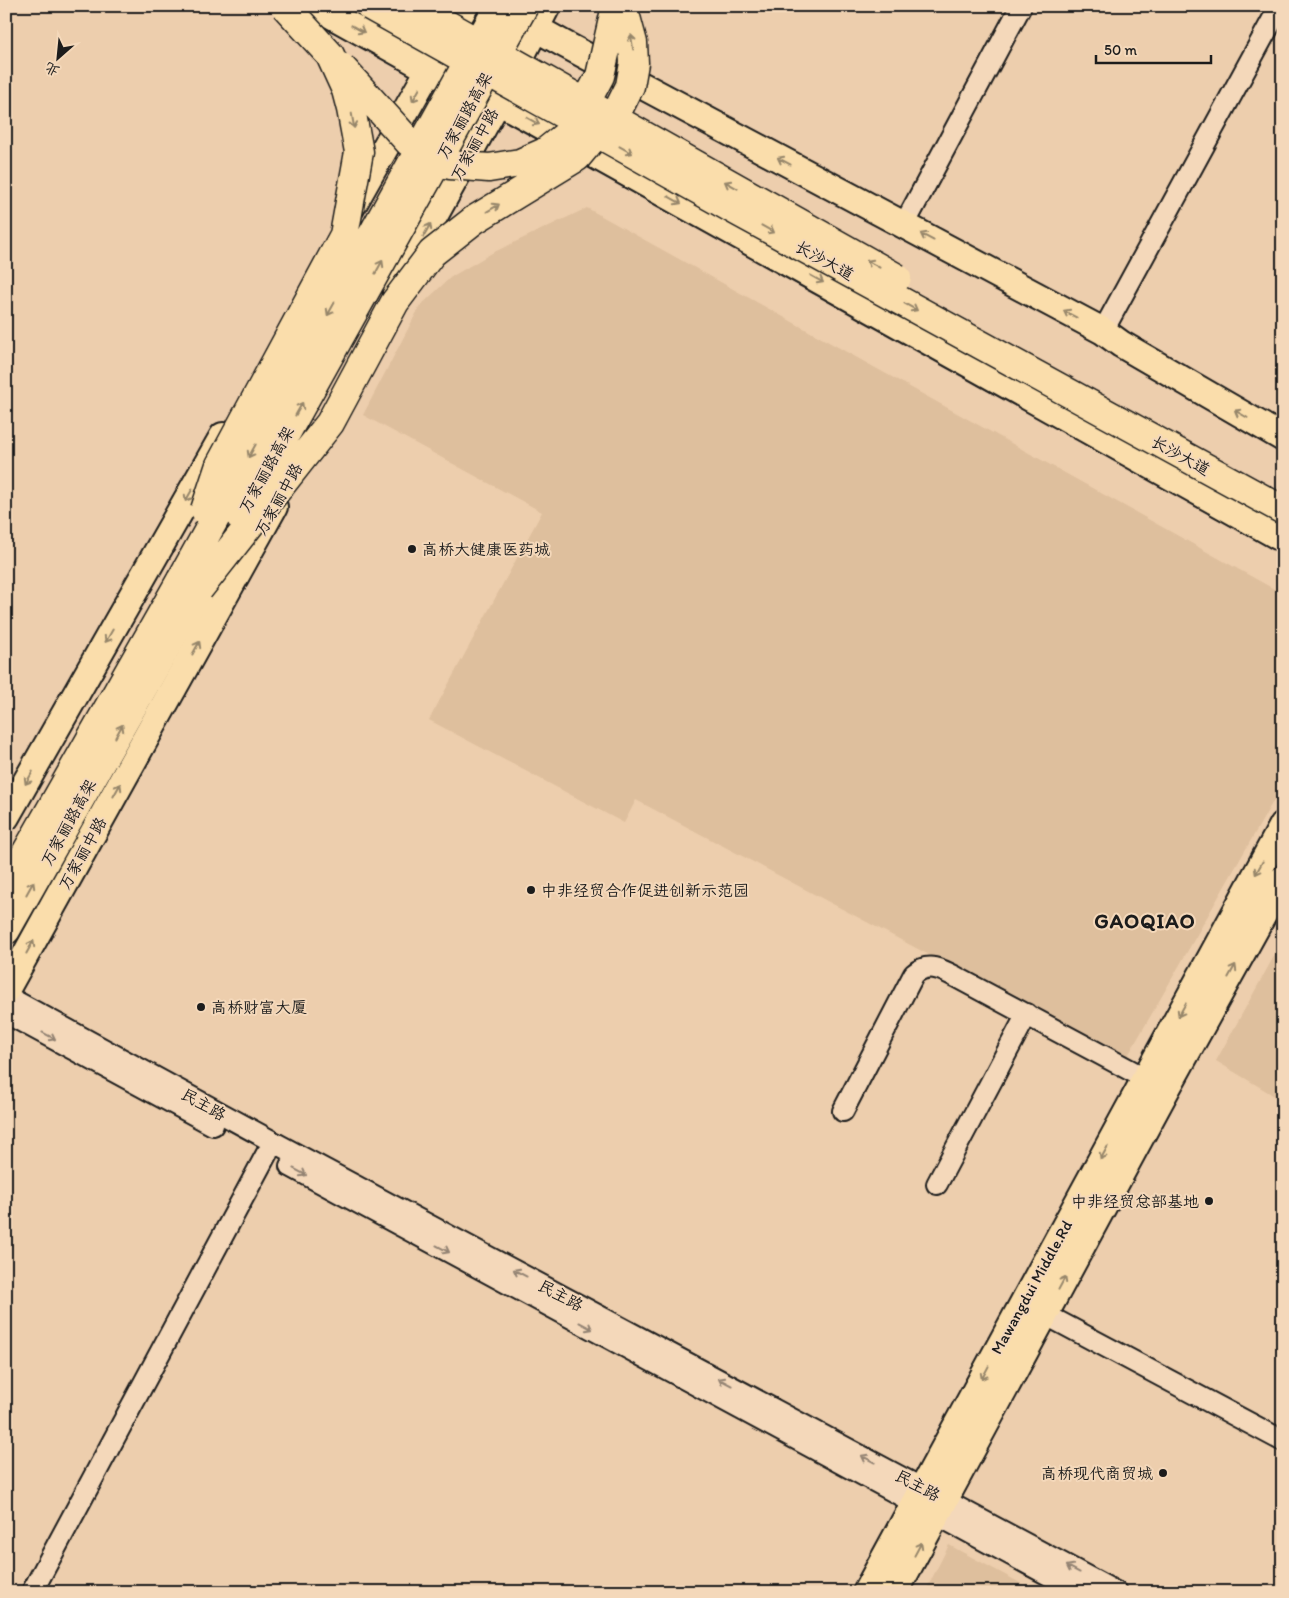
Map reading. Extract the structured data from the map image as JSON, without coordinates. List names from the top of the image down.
{
  "streets": {
    "highway": ["万家丽路高架", "长沙大道"],
    "main road": ["万家丽中路", "Mawangdui Middle.Rd"],
    "street": ["民主路"]
  },
  "crossings": [
    ["万家丽路高架", "万家丽中路"],
    ["民主路", "Mawangdui Middle.Rd"]
  ],
  "districts": ["GAOQIAO"],
  "places": [
    "高桥大健康医药城",
    "中非经贸合作促进创新示范园",
    "高桥财富大厦",
    "中非经贸总部基地",
    "高桥现代商贸城"
  ],
  "scale_bar": "50 m",
  "north": "bottom left"
}
